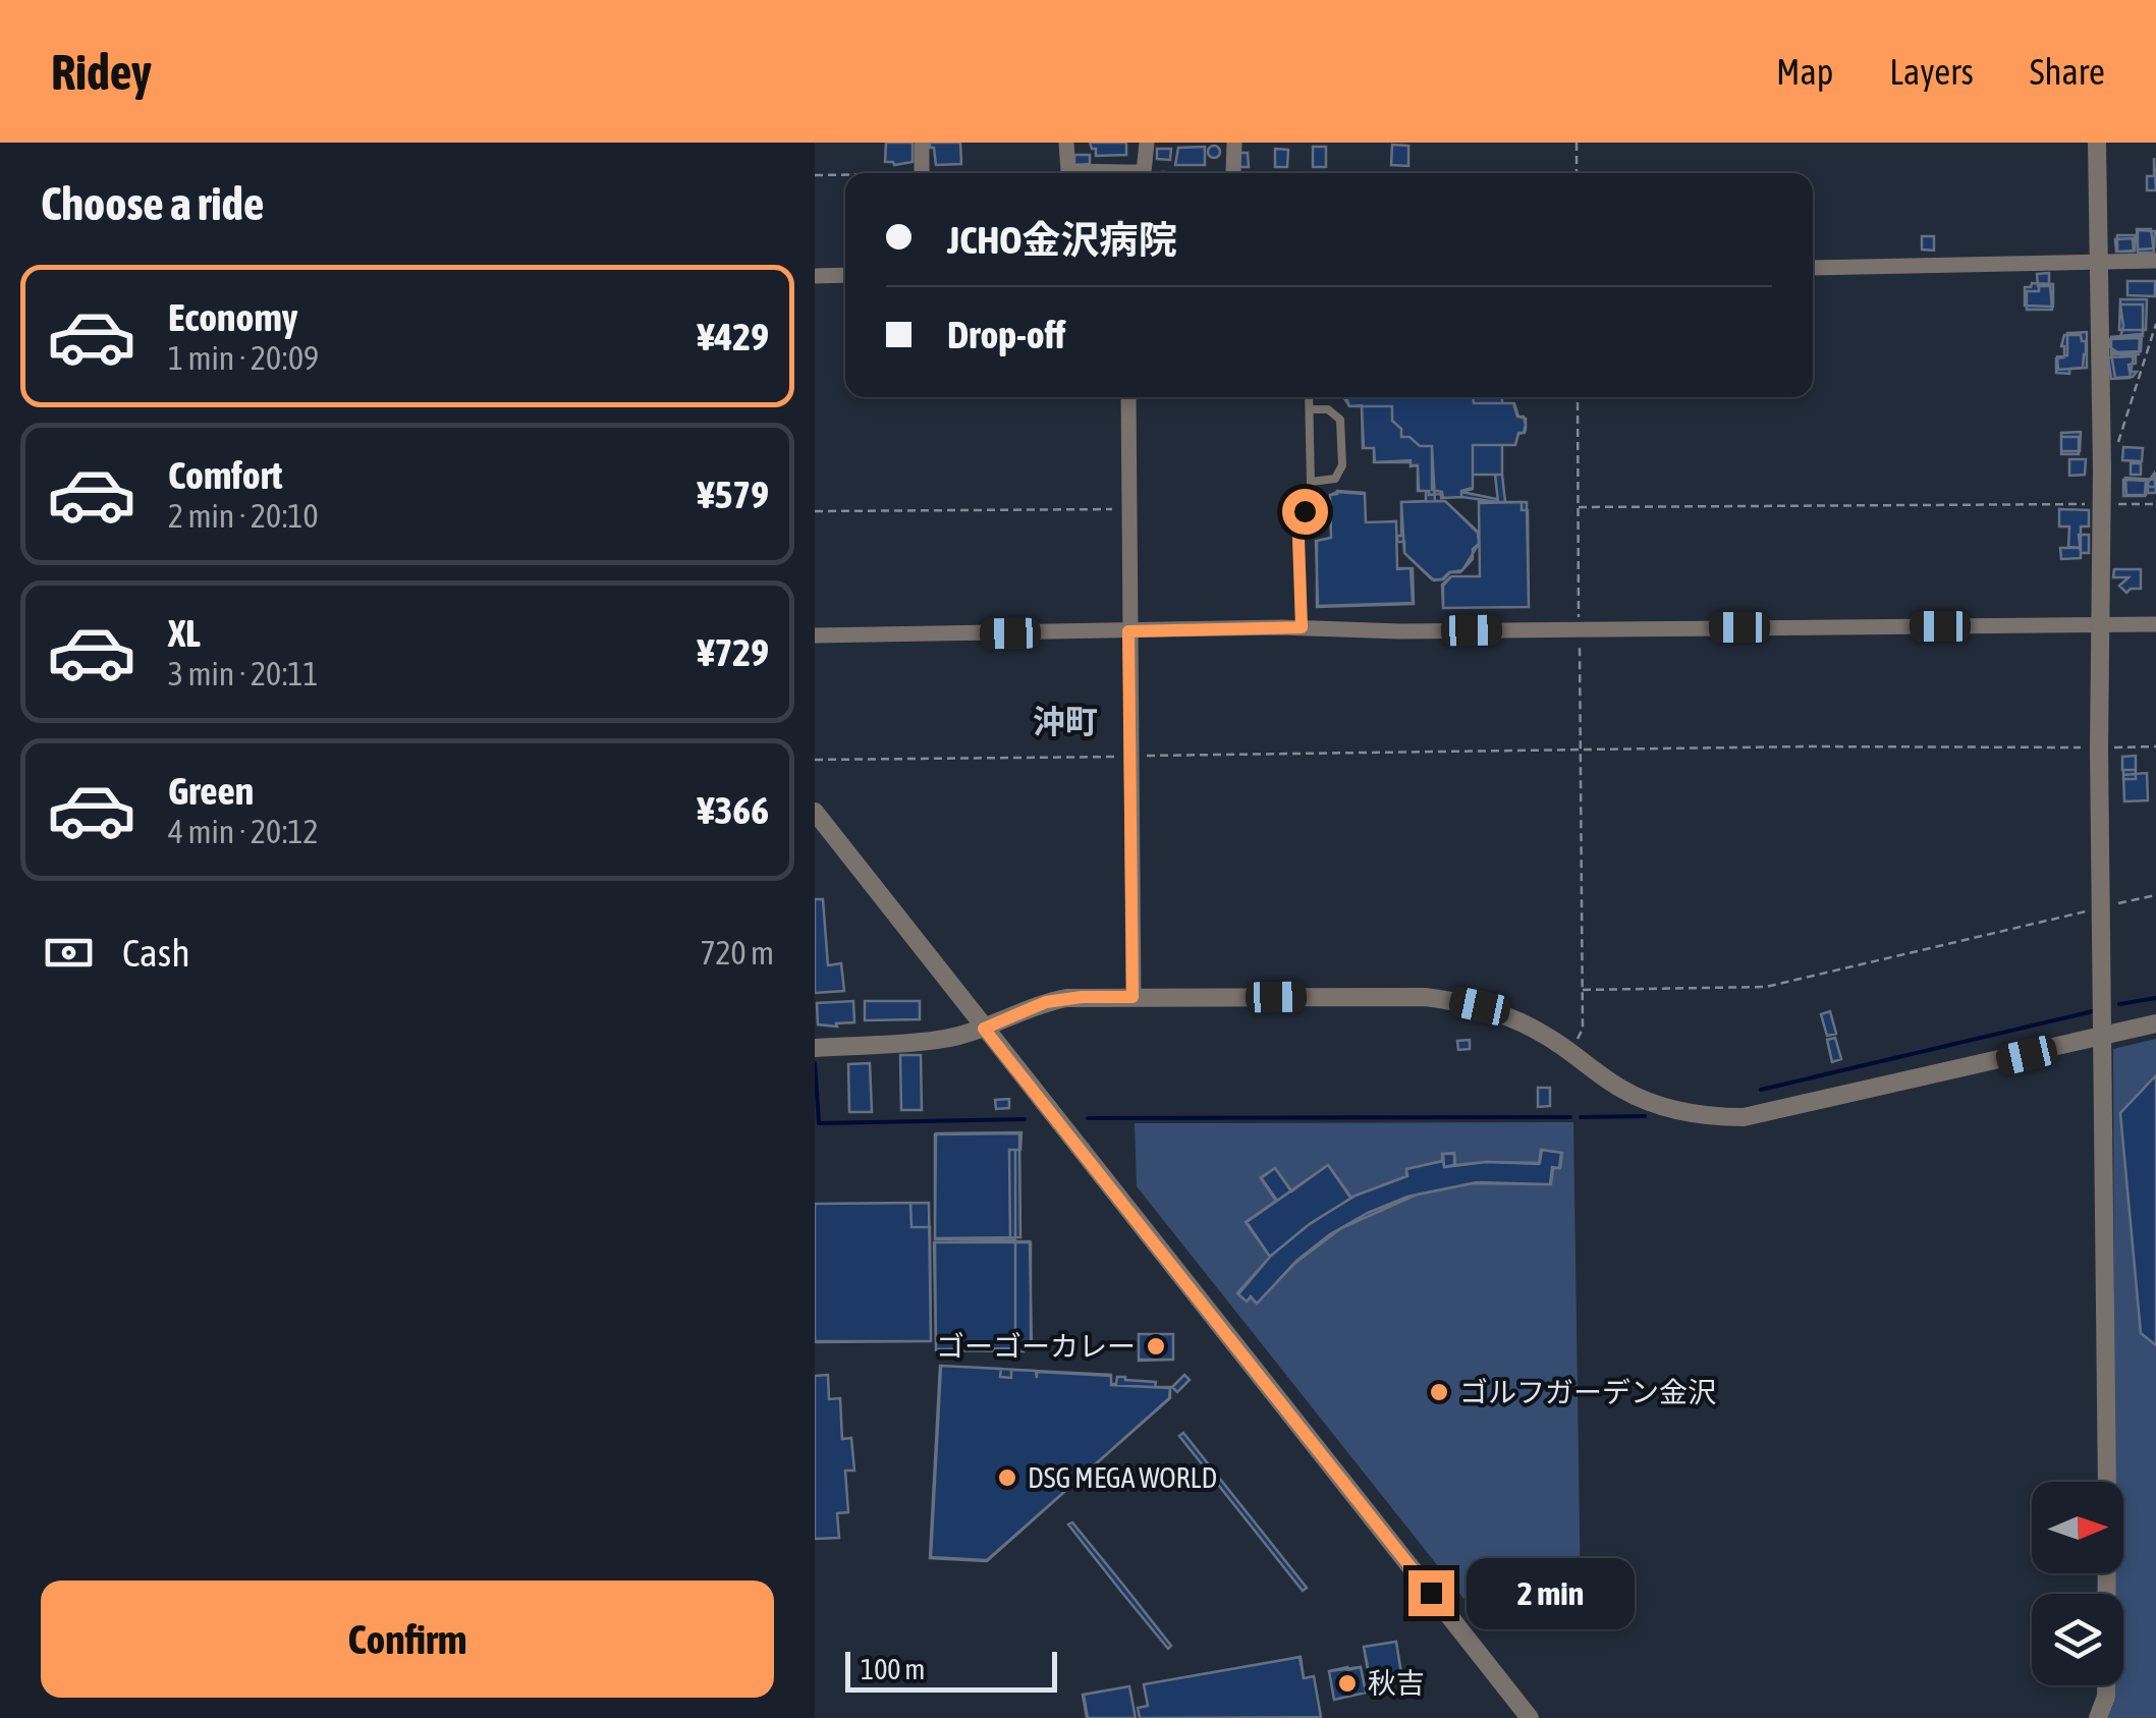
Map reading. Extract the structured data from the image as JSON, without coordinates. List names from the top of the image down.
{
  "districts": ["沖町"],
  "places": [
    "ゴーゴーカレー",
    "ゴルフガーデン金沢",
    "DSG MEGA WORLD",
    "秋吉"
  ],
  "scale_bar": "100 m",
  "north": "right",
  "page": {
    "header": "Ridey",
    "nav": ["Map", "Layers", "Share"],
    "heading": "Choose a ride",
    "banner": ["JCHO金沢病院", "Drop-off"],
    "list": [
      {
        "name": "Economy",
        "note": "1 min · 20:09",
        "value": "¥429"
      },
      {
        "name": "Comfort",
        "note": "2 min · 20:10",
        "value": "¥579"
      },
      {
        "name": "XL",
        "note": "3 min · 20:11",
        "value": "¥729"
      },
      {
        "name": "Green",
        "note": "4 min · 20:12",
        "value": "¥366"
      }
    ],
    "pay": ["Cash", "720 m"],
    "bubble": "2 min",
    "buttons": "Confirm",
    "scale": "100 m"
  }
}
